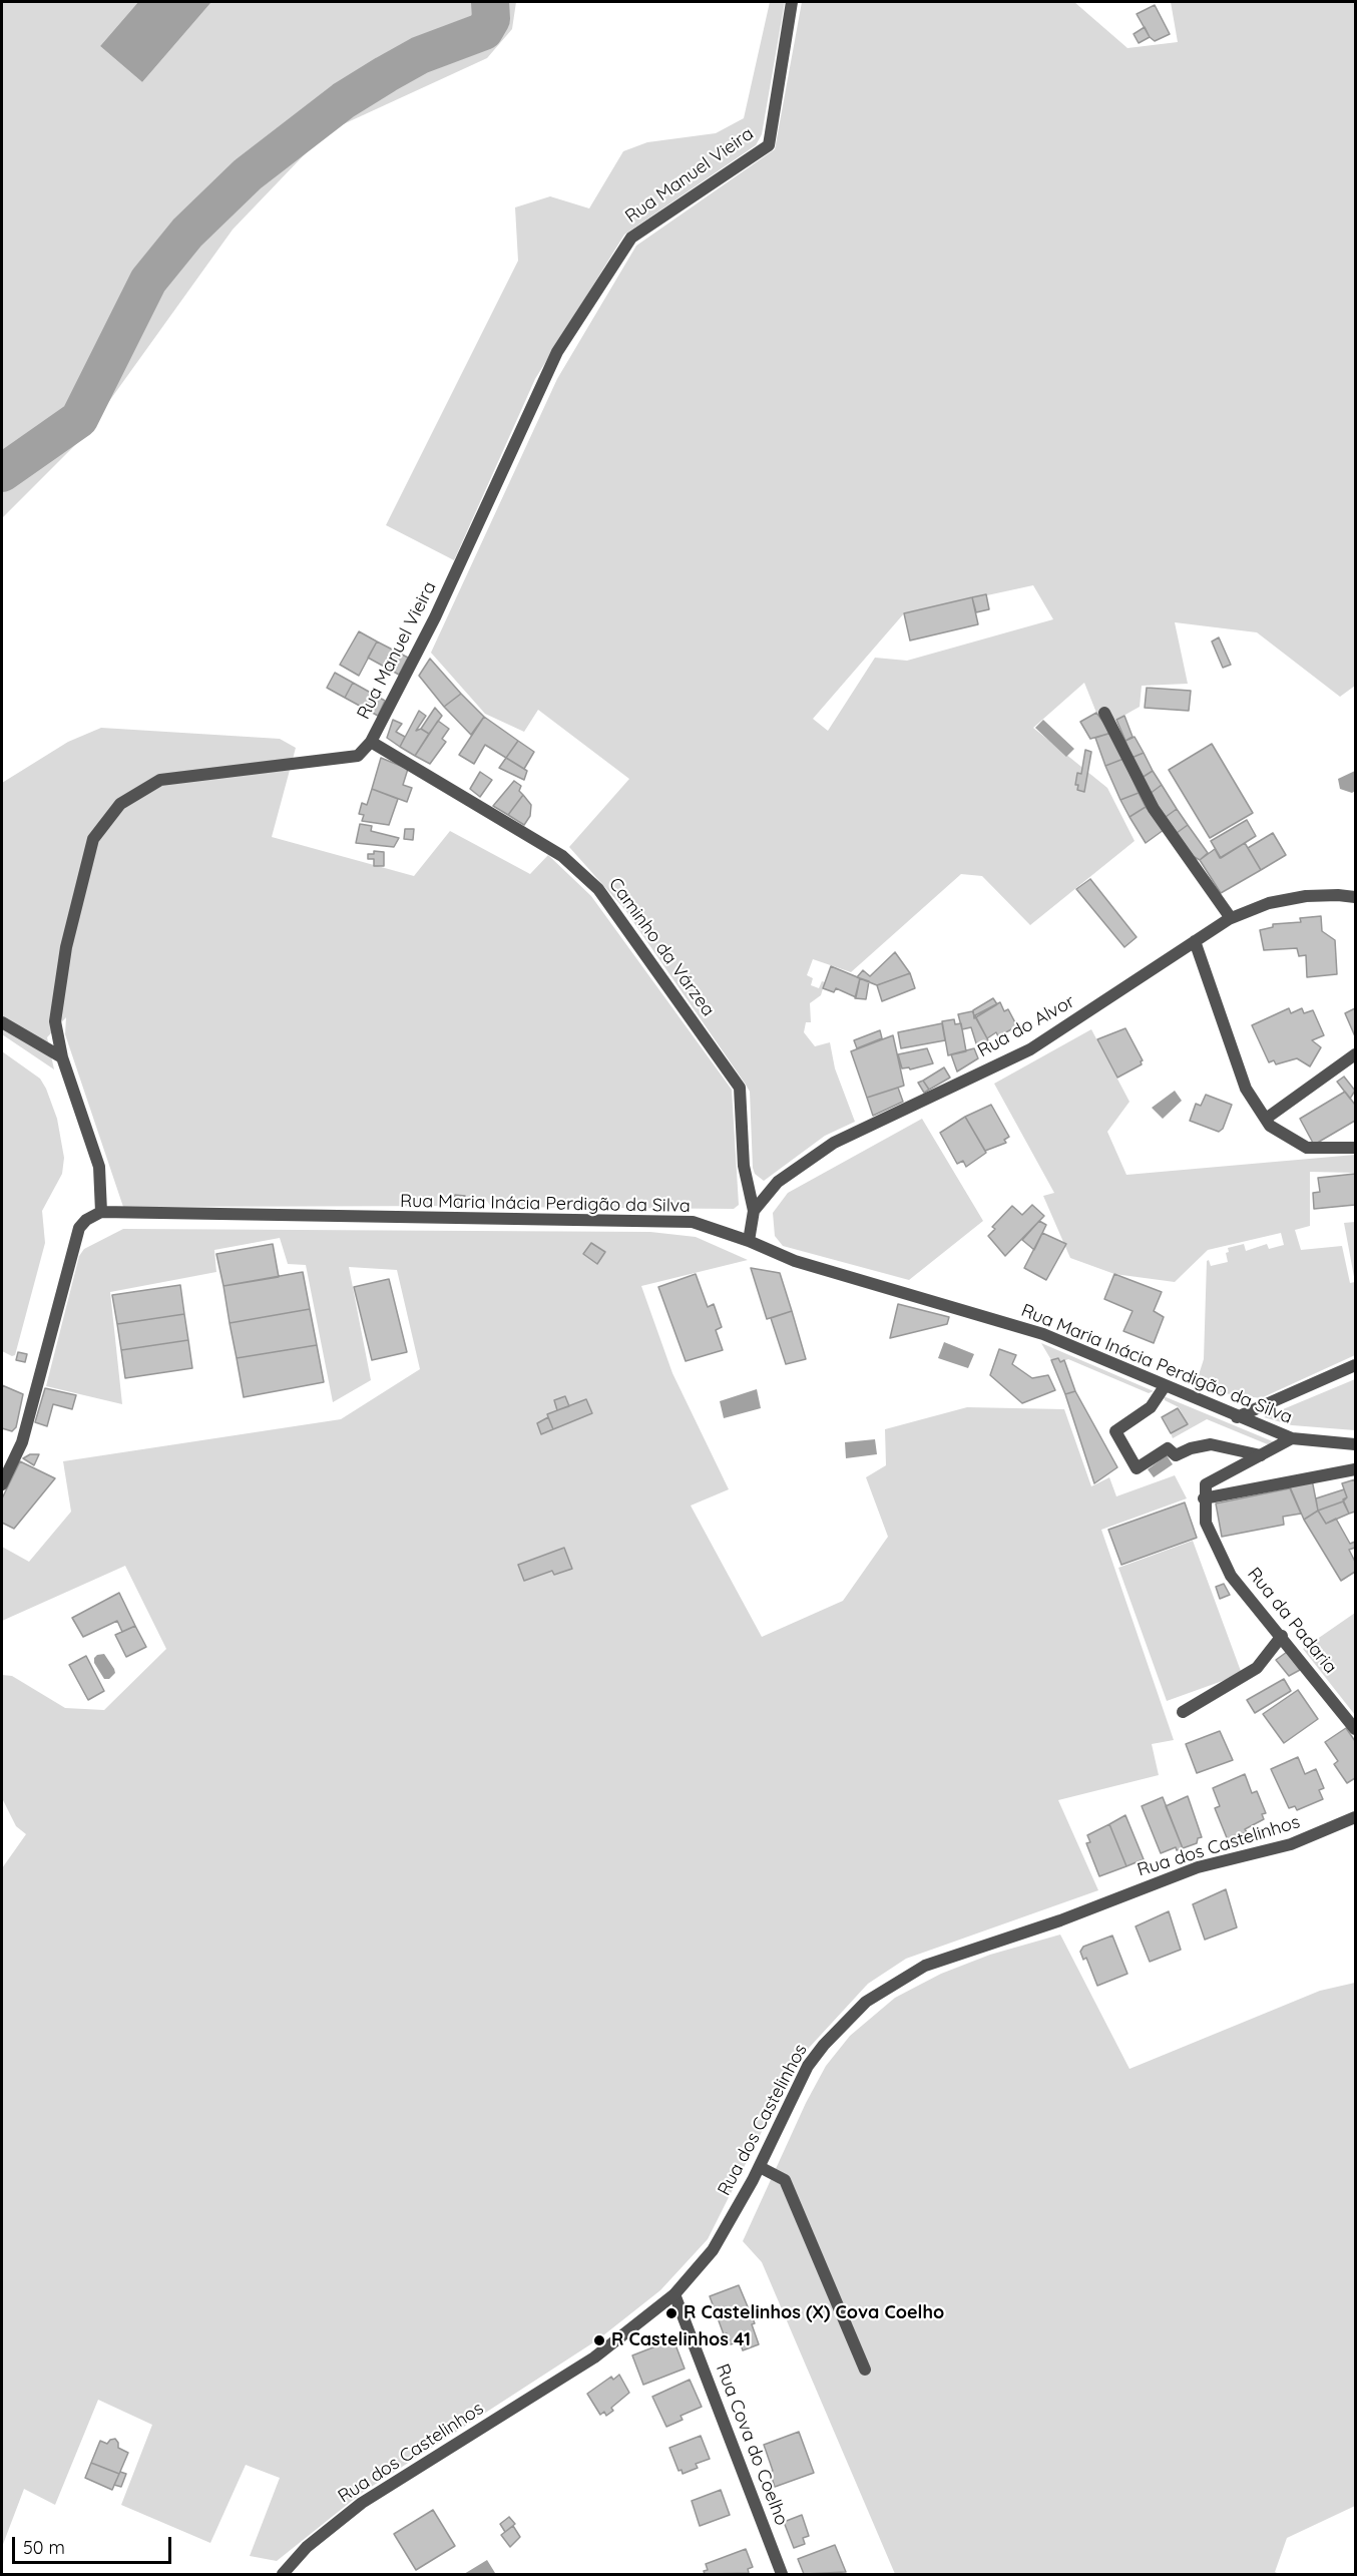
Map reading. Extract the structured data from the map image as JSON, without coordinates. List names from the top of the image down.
{
  "streets": {
    "street": [
      "Rua Manuel Vieira",
      "Caminho da Várzea",
      "Rua do Alvor",
      "Rua Maria Inácia Perdigão da Silva",
      "Rua da Padaria",
      "Rua dos Castelinhos",
      "Rua Cova do Coelho"
    ]
  },
  "crossings": [
    ["Rua Manuel Vieira", "Caminho da Várzea"],
    ["Rua Manuel Vieira", "Rua Maria Inácia Perdigão da Silva"],
    ["Caminho da Várzea", "Rua do Alvor"],
    ["Rua dos Castelinhos", "Rua Cova do Coelho"]
  ],
  "places": ["R Castelinhos (X) Cova Coelho", "R Castelinhos 41"],
  "scale_bar": "50 m"
}
